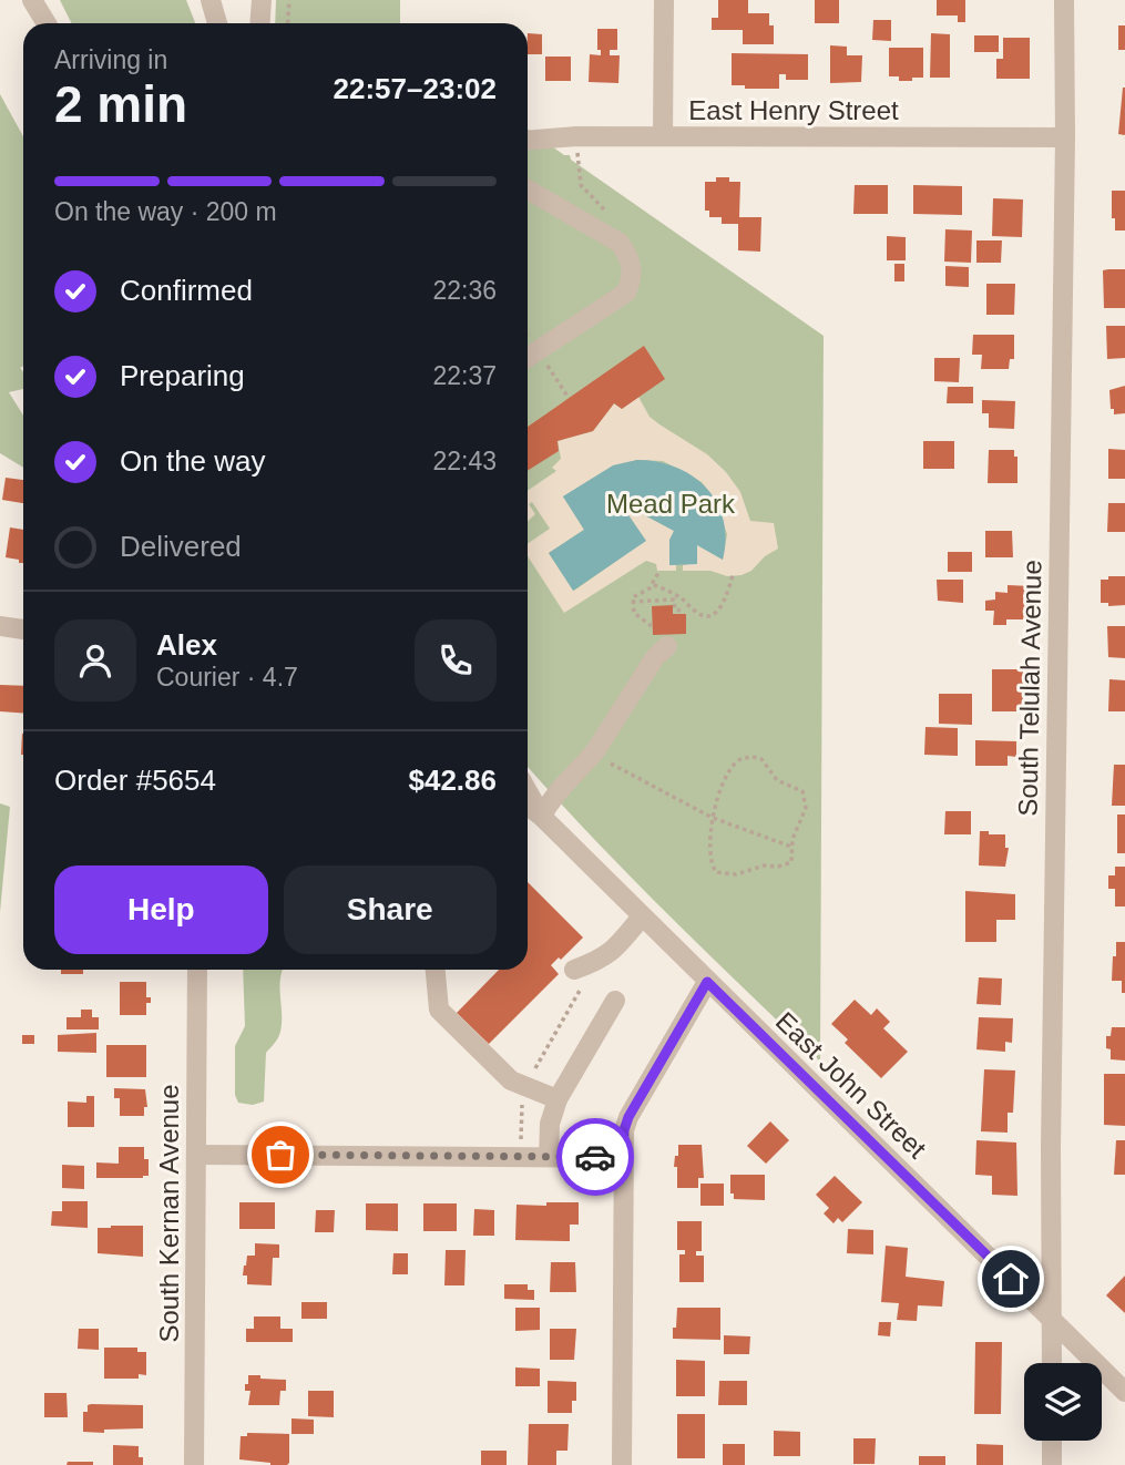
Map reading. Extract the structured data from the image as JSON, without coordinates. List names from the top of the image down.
{
  "streets": {
    "street": [
      "East Henry Street",
      "South Telulah Avenue",
      "East John Street",
      "South Kernan Avenue"
    ]
  },
  "crossings": [
    ["East Henry Street", "South Telulah Avenue"],
    ["South Telulah Avenue", "East John Street"]
  ],
  "parks": ["Mead Park"],
  "page": {
    "heading": ["2 min", "Arriving in", "22:57–23:02"],
    "panel": [
      "Alex",
      "Courier · 4.7",
      "Order #5654",
      "$42.86"
    ],
    "bar": "On the way · 200 m",
    "list": [
      ["Confirmed", "22:36"],
      ["Preparing", "22:37"],
      ["On the way", "22:43"],
      "Delivered"
    ],
    "buttons": ["Help", "Share"]
  }
}
